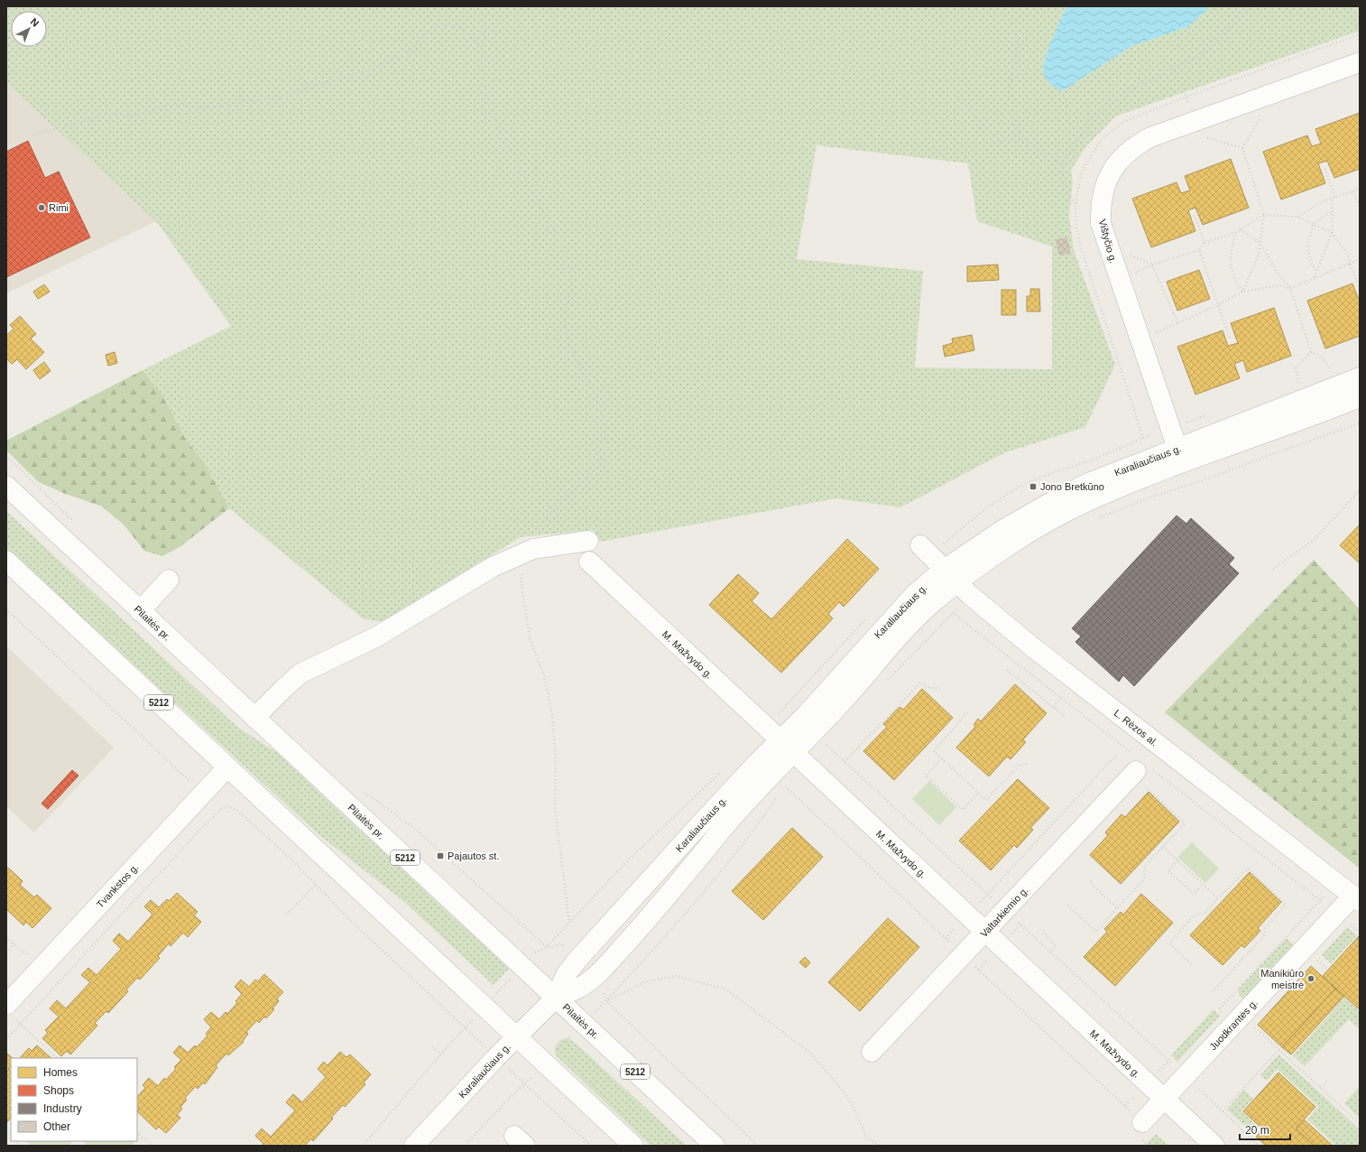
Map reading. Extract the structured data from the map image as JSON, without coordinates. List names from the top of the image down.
{
  "streets": {
    "street": [
      "Vištyčio g.",
      "Karaliaučiaus g.",
      "Pilaitės pr.",
      "M. Mažvydo g.",
      "5212",
      "L. Rėzos al.",
      "Tvankstos g.",
      "Valtarkiemio g.",
      "Juodkrantės g."
    ]
  },
  "crossings": [
    ["Vištyčio g.", "Karaliaučiaus g."],
    ["Karaliaučiaus g.", "Pilaitės pr."],
    ["Karaliaučiaus g.", "M. Mažvydo g."],
    ["Karaliaučiaus g.", "5212"],
    ["Karaliaučiaus g.", "L. Rėzos al."],
    ["M. Mažvydo g.", "Valtarkiemio g."],
    ["M. Mažvydo g.", "Juodkrantės g."],
    ["5212", "Tvankstos g."],
    ["L. Rėzos al.", "Juodkrantės g."]
  ],
  "places": {
    "other": ["Rimi", "Manikiūro meistrė"],
    "transit": ["Jono Bretkūno", "Pajautos st."]
  },
  "legend": [
    "Homes",
    "Shops",
    "Industry",
    "Other"
  ],
  "scale_bar": "20 m",
  "north": "top right"
}
